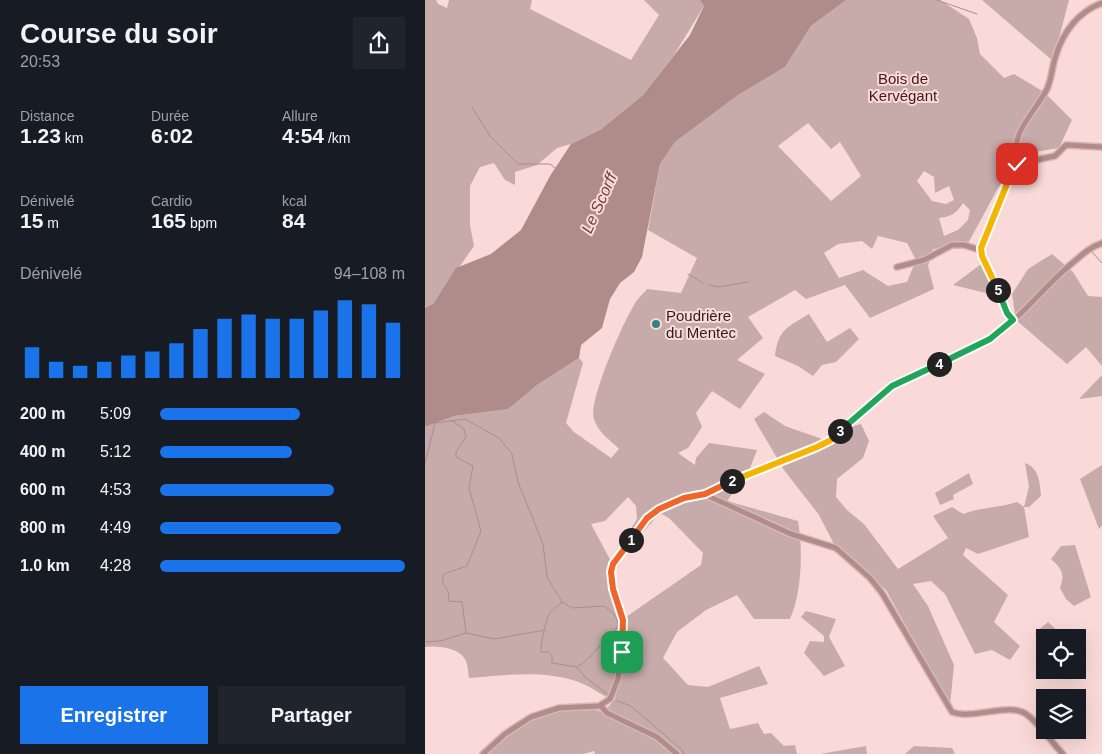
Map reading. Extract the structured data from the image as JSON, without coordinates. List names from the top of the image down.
{
  "water": ["Le Scorff"],
  "parks": ["Bois de Kervégant"],
  "places": ["Poudrière du Mentec"],
  "page": {
    "heading": ["Course du soir", "20:53"],
    "stats": [
      ["Distance", "1.23 km"],
      ["Durée", "6:02"],
      ["Allure", "4:54 /km"],
      ["Dénivelé", "15 m"],
      ["Cardio", "165 bpm"],
      ["kcal", "84"]
    ],
    "chart": ["Dénivelé", "94–108 m"],
    "pins": [
      "5",
      "4",
      "3",
      "2",
      "1"
    ],
    "list": [
      {
        "name": "200 m",
        "note": "5:09"
      },
      {
        "name": "400 m",
        "note": "5:12"
      },
      {
        "name": "600 m",
        "note": "4:53"
      },
      {
        "name": "800 m",
        "note": "4:49"
      },
      {
        "name": "1.0 km",
        "note": "4:28"
      }
    ],
    "buttons": ["Enregistrer", "Partager"]
  }
}
